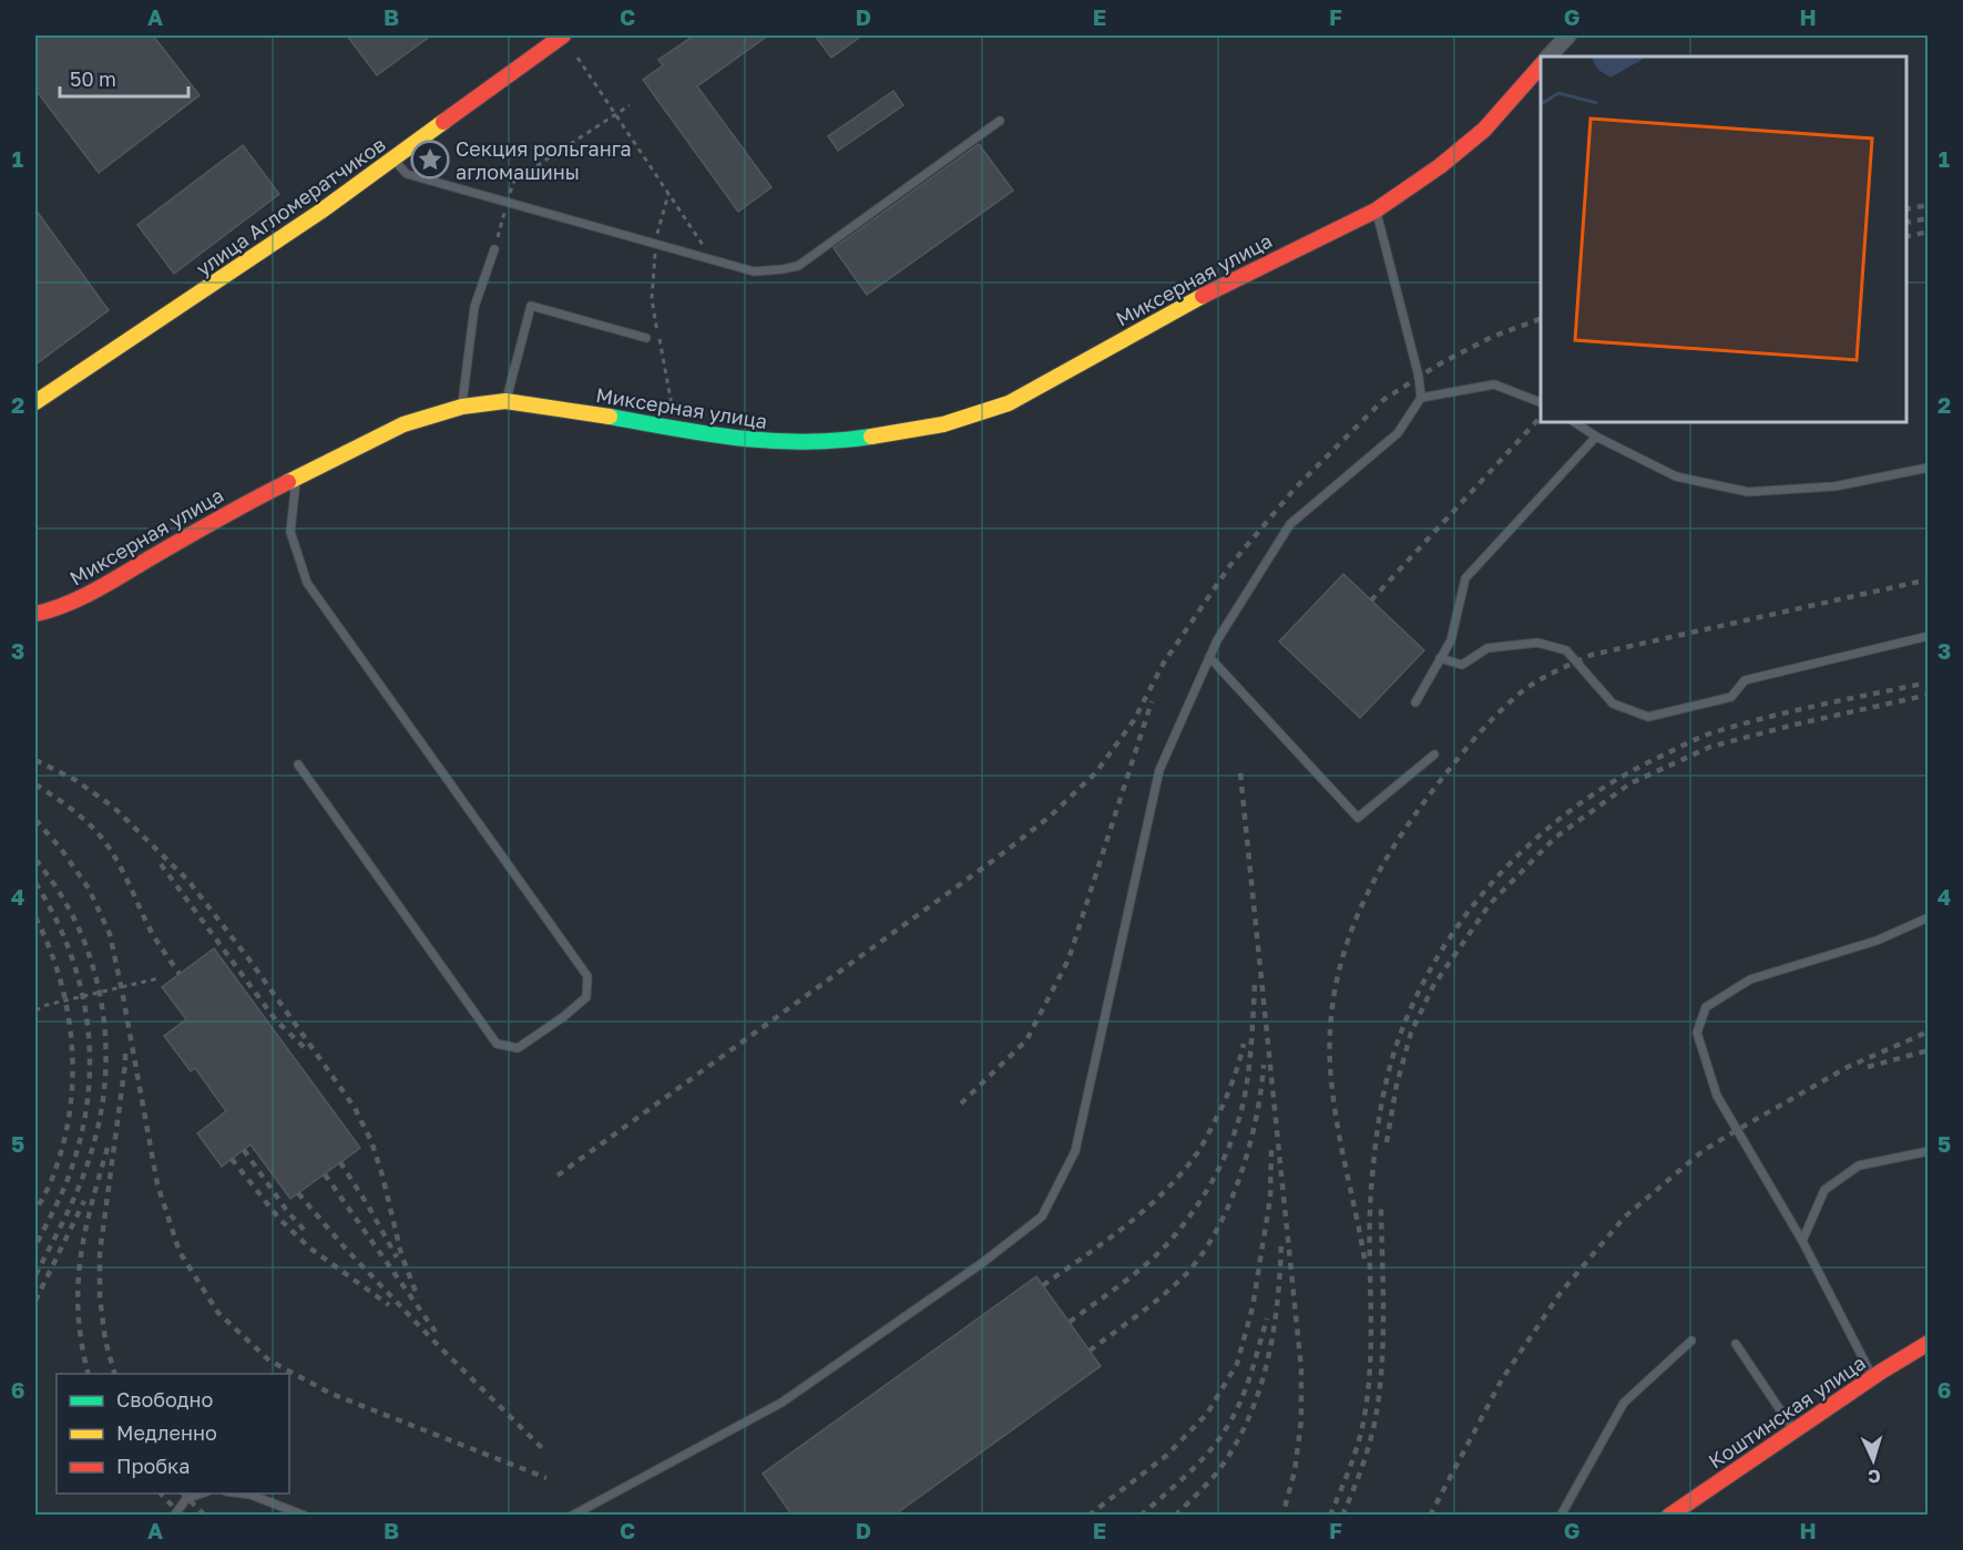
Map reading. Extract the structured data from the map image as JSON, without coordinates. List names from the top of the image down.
{
  "streets": {
    "street": ["улица Агломератчиков", "Миксерная улица", "Коштинская улица"]
  },
  "places": {
    "place": ["Секция рольганга агломашины"]
  },
  "legend": ["Свободно", "Медленно", "Пробка"],
  "scale_bar": "50 m",
  "north": "bottom",
  "grid": {
    "columns": [
      "A",
      "B",
      "C",
      "D",
      "E",
      "F",
      "G",
      "H"
    ],
    "rows": [
      "1",
      "2",
      "3",
      "4",
      "5",
      "6"
    ]
  }
}
